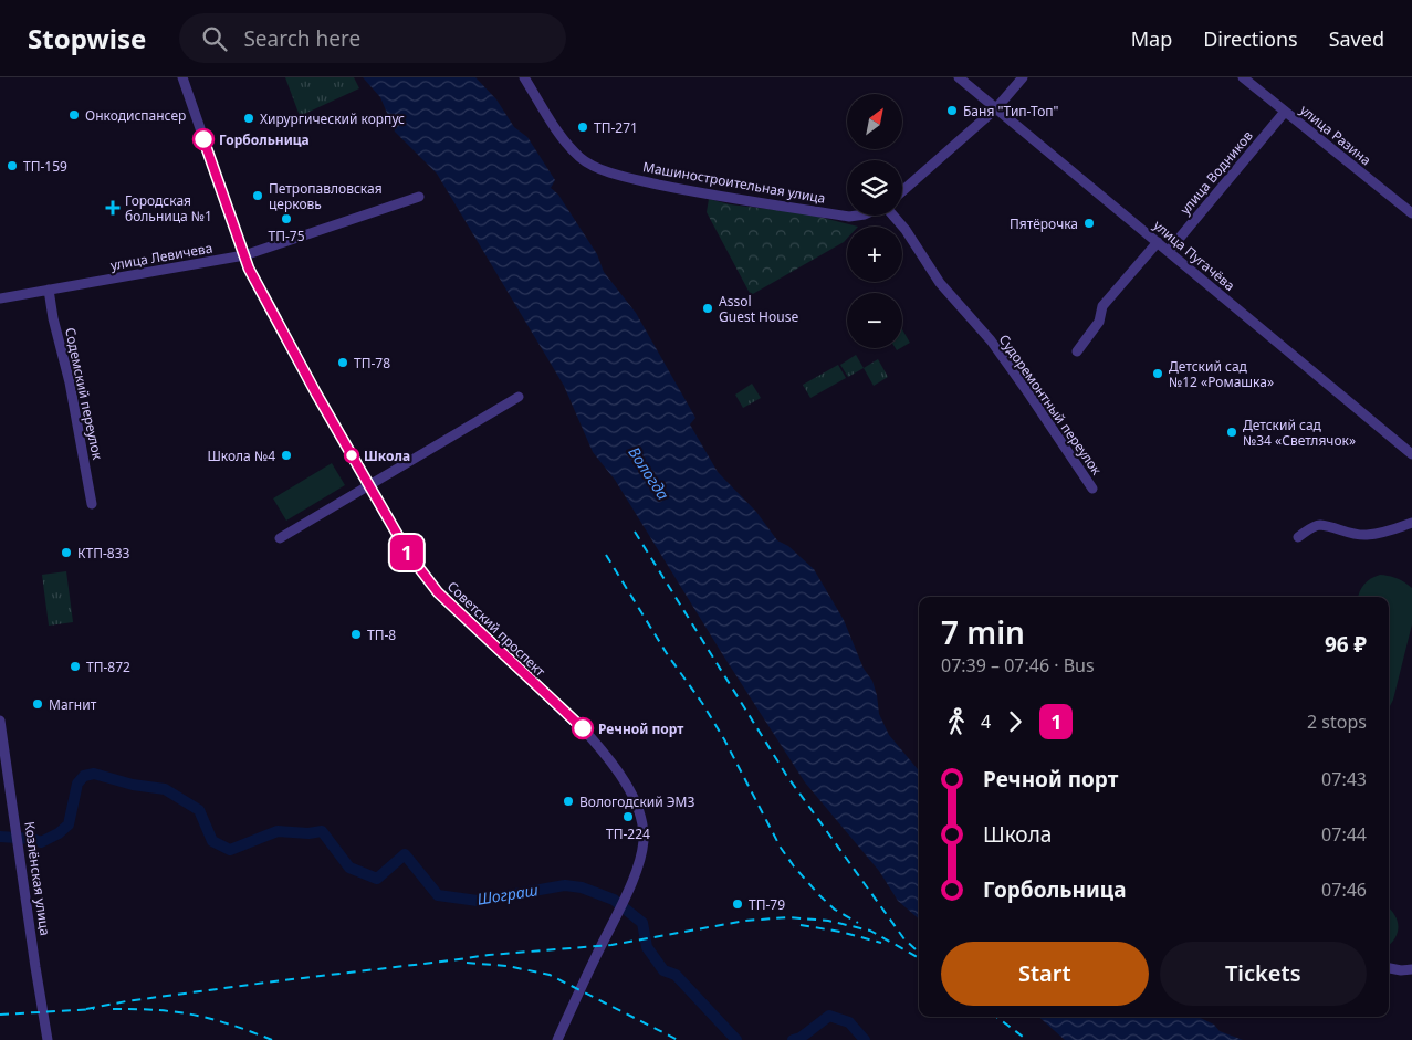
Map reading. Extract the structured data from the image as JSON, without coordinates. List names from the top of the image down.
{
  "streets": {
    "street": [
      "улица Разина",
      "улица Водников",
      "Машиностроительная улица",
      "улица Пугачёва",
      "улица Левичева",
      "Содемский переулок",
      "Судоремонтный переулок",
      "Советский проспект",
      "Козлёнская улица"
    ]
  },
  "crossings": [
    ["улица Разина", "улица Водников"],
    ["улица Водников", "улица Пугачёва"],
    ["улица Левичева", "Содемский переулок"],
    ["улица Левичева", "Советский проспект"]
  ],
  "water": ["Вологда", "Шограш"],
  "places": {
    "other": [
      "Баня \"Тип-Топ\"",
      "Онкодиспансер",
      "Хирургический корпус",
      "ТП-271",
      "Горбольница",
      "ТП-159",
      "Петропавловская церковь",
      "ТП-75",
      "Пятёрочка",
      "Assol Guest House",
      "ТП-78",
      "Детский сад №12 «Ромашка»",
      "Детский сад №34 «Светлячок»",
      "Школа №4",
      "Школа",
      "КТП-833",
      "ТП-8",
      "ТП-872",
      "Магнит",
      "Речной порт",
      "Вологодский ЭМЗ",
      "ТП-224",
      "ТП-79"
    ],
    "health": ["Городская больница №1"]
  },
  "lines": ["bus line 1"],
  "north": "top right",
  "page": {
    "header": "Stopwise",
    "search": "Search here",
    "nav": ["Map", "Directions", "Saved"],
    "on_map": "1",
    "map_buttons": ["+", "−"],
    "heading": ["7 min", "07:39 – 07:46 · Bus", "96 ₽"],
    "legs": ["4", "1", "2 stops"],
    "list": [
      {
        "name": "Речной порт",
        "value": "07:43"
      },
      {
        "name": "Школа",
        "value": "07:44"
      },
      {
        "name": "Горбольница",
        "value": "07:46"
      }
    ],
    "buttons": ["Start", "Tickets"]
  }
}
